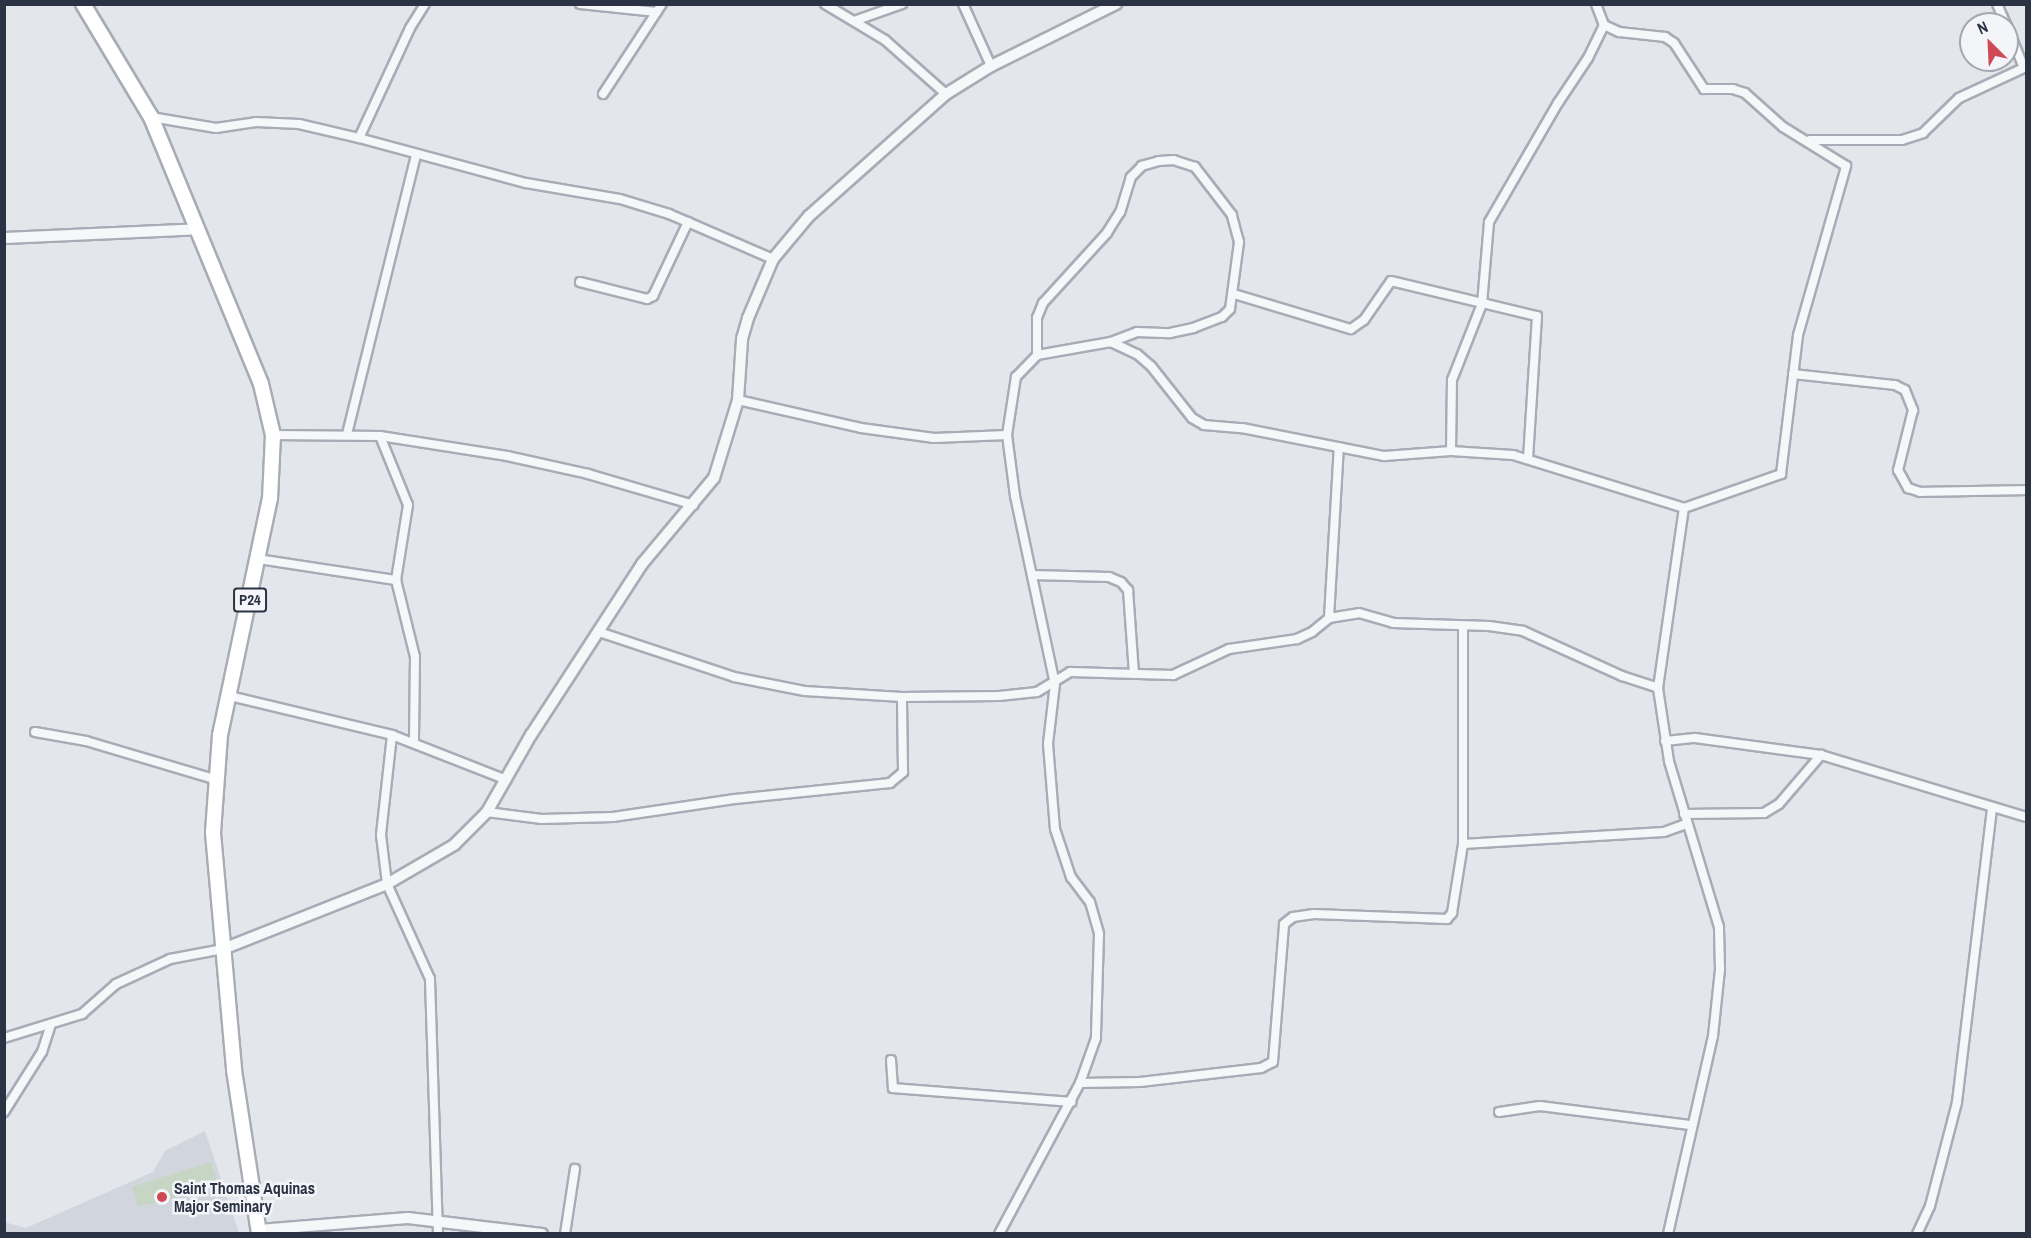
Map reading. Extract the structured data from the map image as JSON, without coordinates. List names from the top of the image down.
{
  "streets": {
    "main road": ["P24"]
  },
  "places": ["Saint Thomas Aquinas Major Seminary"],
  "north": "top left"
}
